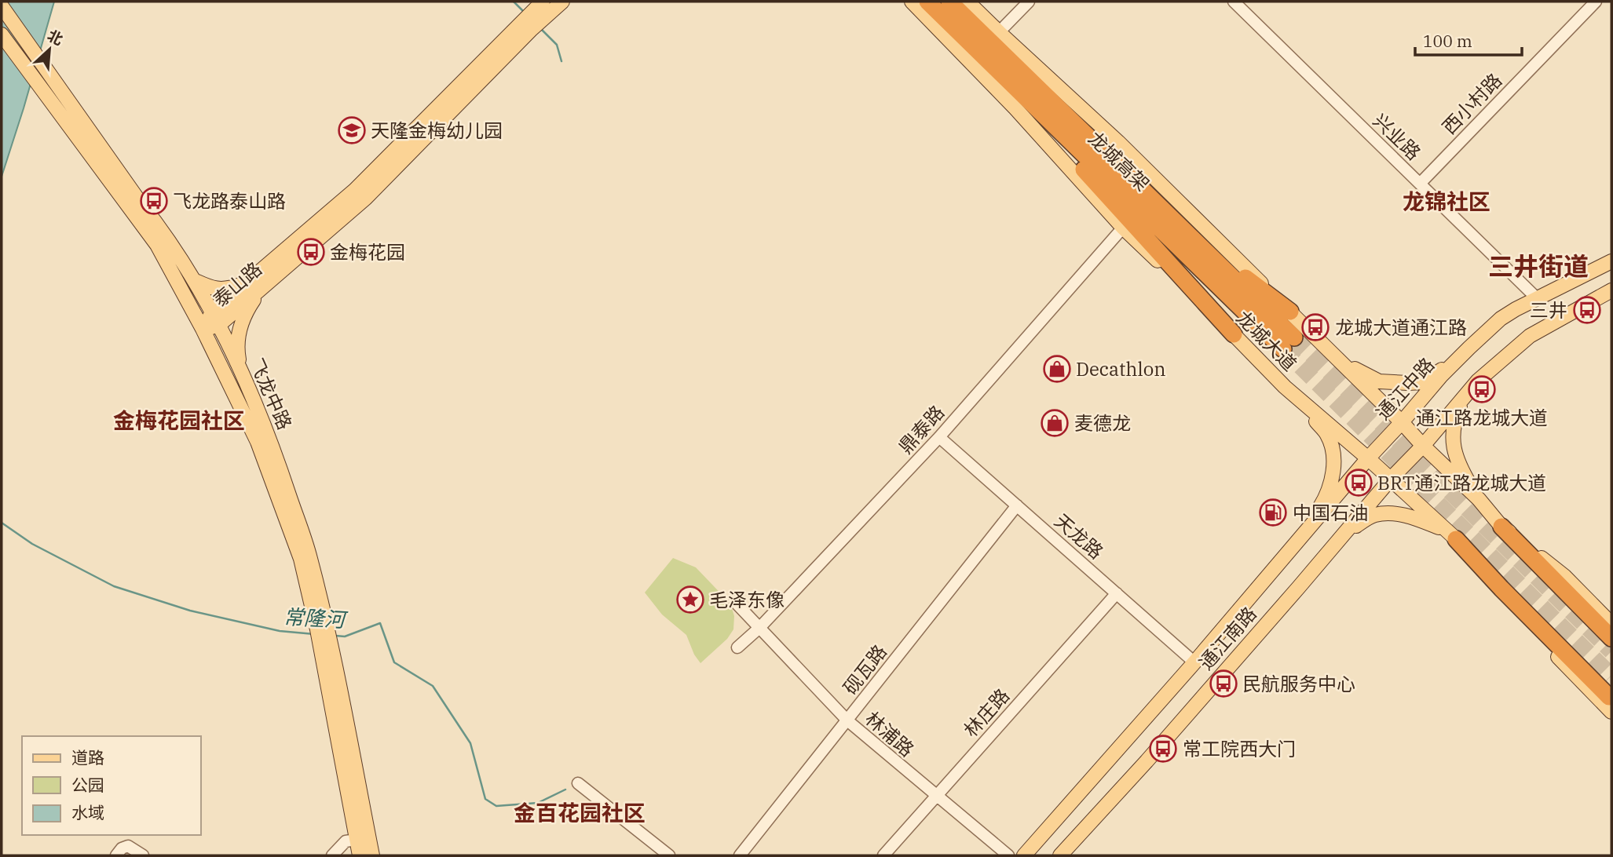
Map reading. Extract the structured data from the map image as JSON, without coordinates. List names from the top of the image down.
{
  "streets": {
    "highway": ["龙城高架"],
    "main road": [
      "泰山路",
      "龙城大道",
      "通江中路",
      "飞龙中路",
      "通江南路"
    ],
    "street": [
      "西小村路",
      "兴业路",
      "鼎泰路",
      "天龙路",
      "砚瓦路",
      "林庄路",
      "林浦路"
    ]
  },
  "crossings": [
    ["西小村路", "兴业路"],
    ["兴业路", "通江中路"],
    ["泰山路", "飞龙中路"],
    ["龙城大道", "通江中路"],
    ["龙城大道", "鼎泰路"],
    ["龙城大道", "通江南路"],
    ["通江中路", "通江南路"],
    ["鼎泰路", "天龙路"],
    ["鼎泰路", "林浦路"],
    ["天龙路", "通江南路"],
    ["天龙路", "砚瓦路"],
    ["天龙路", "林庄路"],
    ["砚瓦路", "林浦路"],
    ["林庄路", "林浦路"]
  ],
  "districts": [
    "龙锦社区",
    "三井街道",
    "金梅花园社区",
    "金百花园社区"
  ],
  "water": ["常隆河"],
  "places": {
    "school or university": ["天隆金梅幼儿园"],
    "bus stop": [
      "飞龙路泰山路",
      "金梅花园",
      "三井",
      "龙城大道通江路",
      "通江路龙城大道",
      "BRT通江路龙城大道",
      "民航服务中心",
      "常工院西大门"
    ],
    "shop": ["Decathlon", "麦德龙"],
    "fuel station": ["中国石油"],
    "place": ["毛泽东像"]
  },
  "legend": ["道路", "公园", "水域"],
  "scale_bar": "100 m",
  "north": "top right"
}
